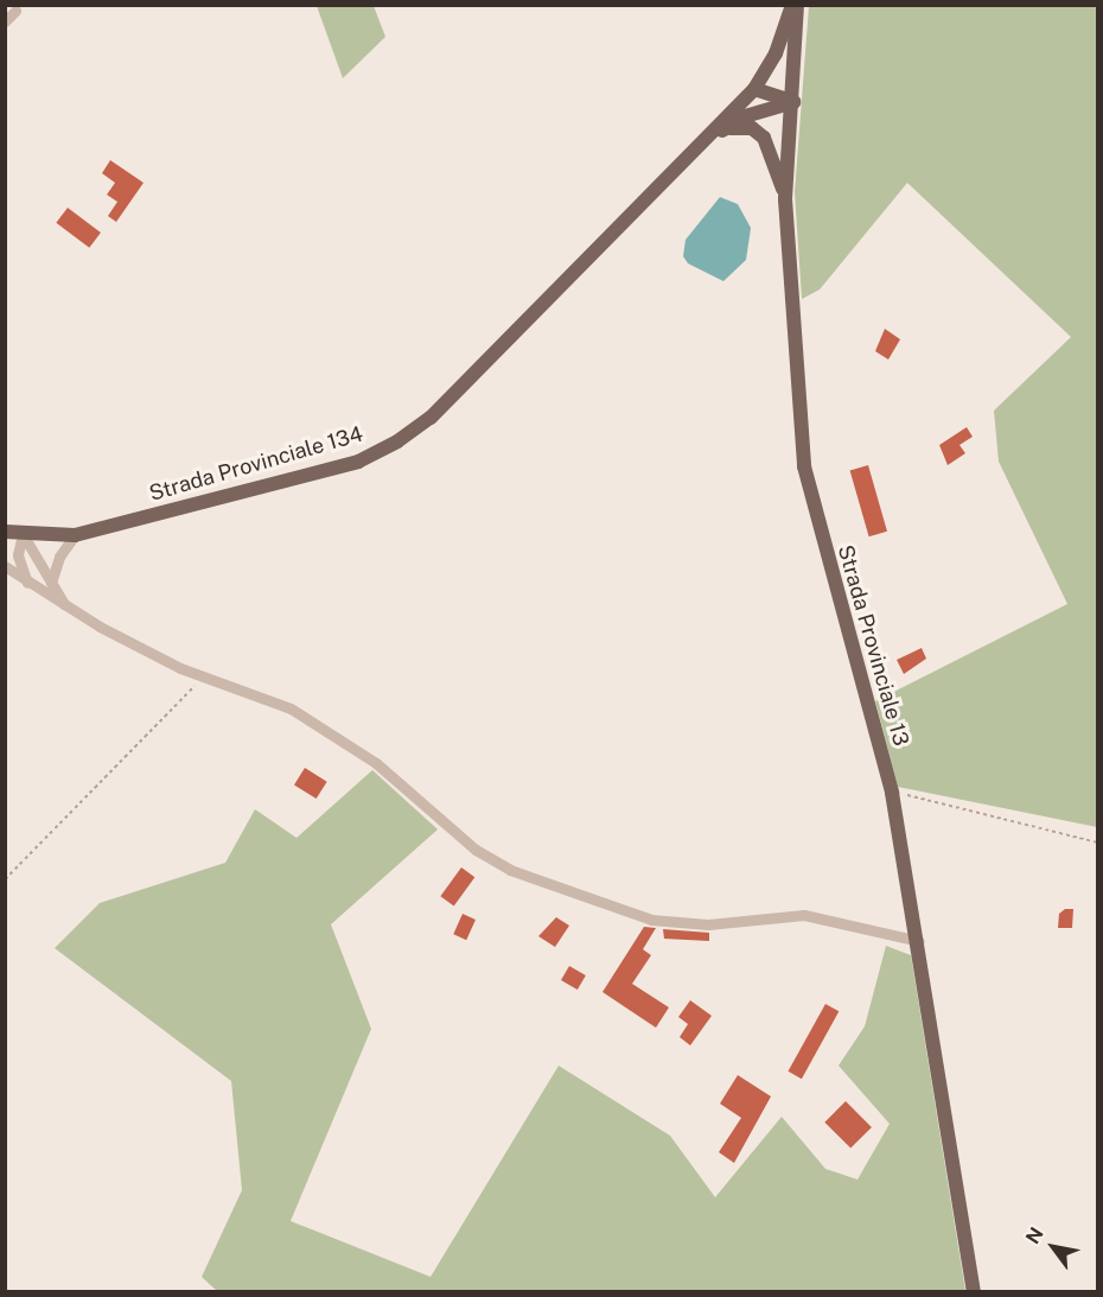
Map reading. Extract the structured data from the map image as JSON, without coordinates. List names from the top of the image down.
{
  "streets": {
    "main road": ["Strada Provinciale 134", "Strada Provinciale 13"]
  },
  "north": "top left"
}
